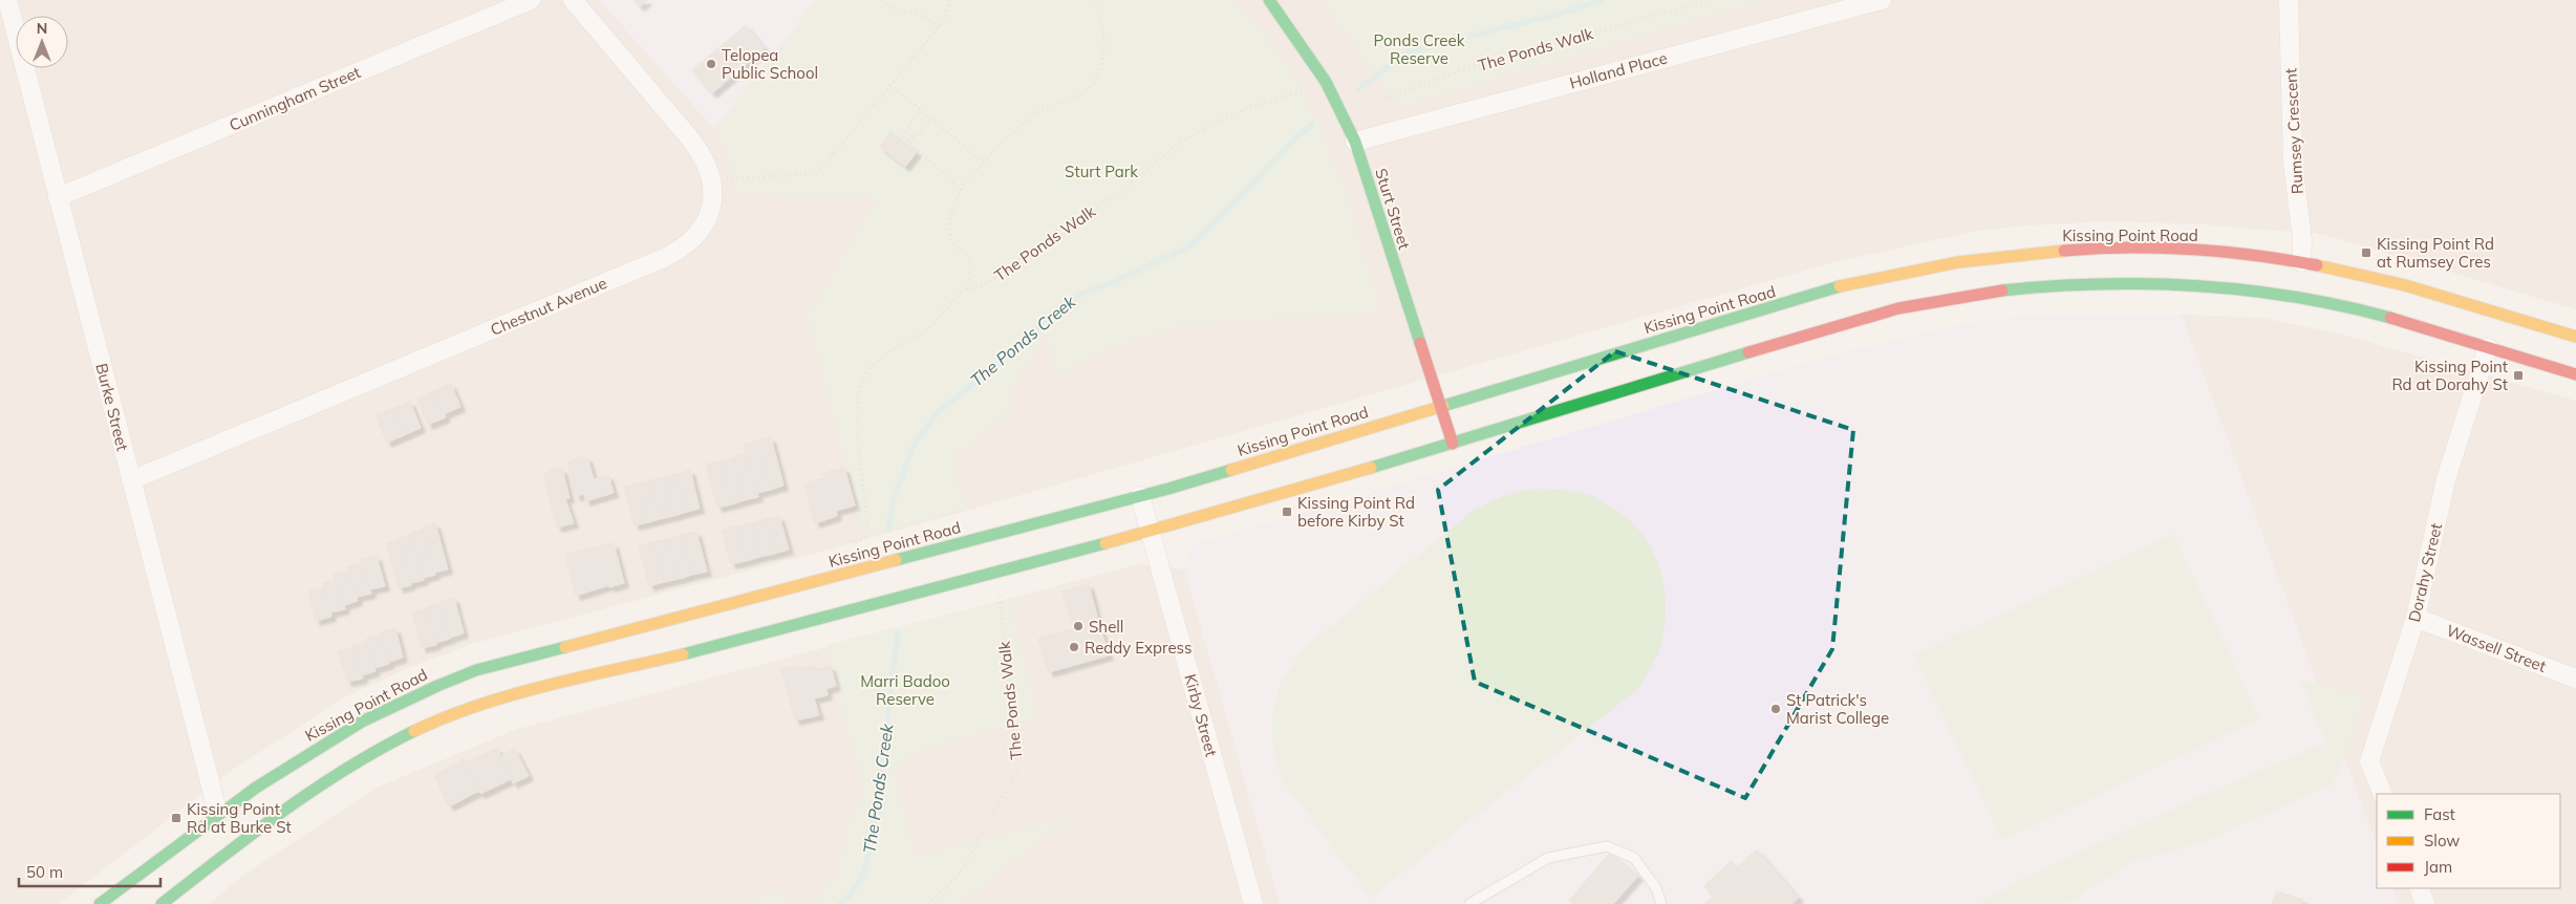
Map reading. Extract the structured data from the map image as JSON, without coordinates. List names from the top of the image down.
{
  "streets": {
    "main road": ["Sturt Street", "Kissing Point Road"],
    "street": [
      "Holland Place",
      "Cunningham Street",
      "Rumsey Crescent",
      "Chestnut Avenue",
      "Burke Street",
      "Dorahy Street",
      "Wassell Street",
      "Kirby Street"
    ],
    "path": ["The Ponds Walk"]
  },
  "crossings": [
    ["Holland Place", "Sturt Street"],
    ["Cunningham Street", "Burke Street"],
    ["Rumsey Crescent", "Kissing Point Road"],
    ["Sturt Street", "Kissing Point Road"],
    ["Kissing Point Road", "Burke Street"],
    ["Kissing Point Road", "Kirby Street"],
    ["Chestnut Avenue", "Burke Street"],
    ["Dorahy Street", "Wassell Street"]
  ],
  "water": ["The Ponds Creek"],
  "parks": ["Ponds Creek Reserve", "Sturt Park", "Marri Badoo Reserve"],
  "places": {
    "other": [
      "Telopea Public School",
      "Shell",
      "Reddy Express",
      "St Patrick's Marist College"
    ],
    "transit": [
      "Kissing Point Rd at Rumsey Cres",
      "Kissing Point Rd at Dorahy St",
      "Kissing Point Rd before Kirby St",
      "Kissing Point Rd at Burke St"
    ]
  },
  "legend": ["Fast", "Slow", "Jam"],
  "scale_bar": "50 m",
  "north": "top"
}
